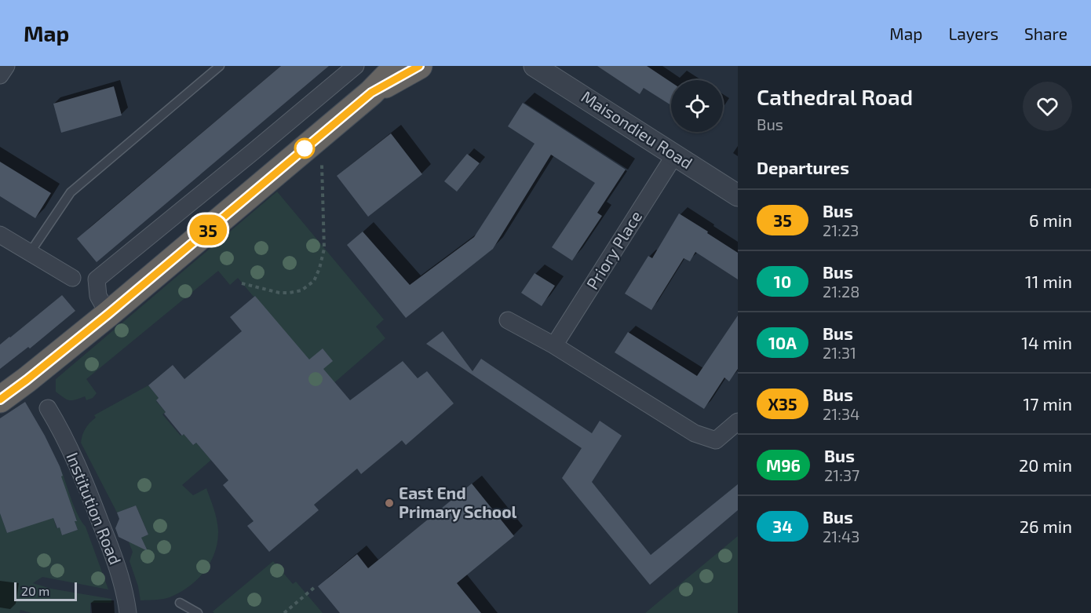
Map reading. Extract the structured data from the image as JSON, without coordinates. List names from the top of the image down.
{
  "streets": {
    "street": ["Maisondieu Road", "Priory Place", "Institution Road"]
  },
  "crossings": [
    ["Maisondieu Road", "Priory Place"]
  ],
  "places": ["East End Primary School"],
  "lines": ["bus line 35"],
  "scale_bar": "20 m",
  "page": {
    "header": "Map",
    "nav": ["Map", "Layers", "Share"],
    "on_map": "35",
    "heading": [
      ["Cathedral Road", "Bus"],
      "Departures"
    ],
    "list": [
      {
        "mark": "35",
        "name": "Bus",
        "note": "21:23",
        "value": "6 min"
      },
      {
        "mark": "10",
        "name": "Bus",
        "note": "21:28",
        "value": "11 min"
      },
      {
        "mark": "10A",
        "name": "Bus",
        "note": "21:31",
        "value": "14 min"
      },
      {
        "mark": "X35",
        "name": "Bus",
        "note": "21:34",
        "value": "17 min"
      },
      {
        "mark": "M96",
        "name": "Bus",
        "note": "21:37",
        "value": "20 min"
      },
      {
        "mark": "34",
        "name": "Bus",
        "note": "21:43",
        "value": "26 min"
      }
    ],
    "scale": "20 m"
  }
}
